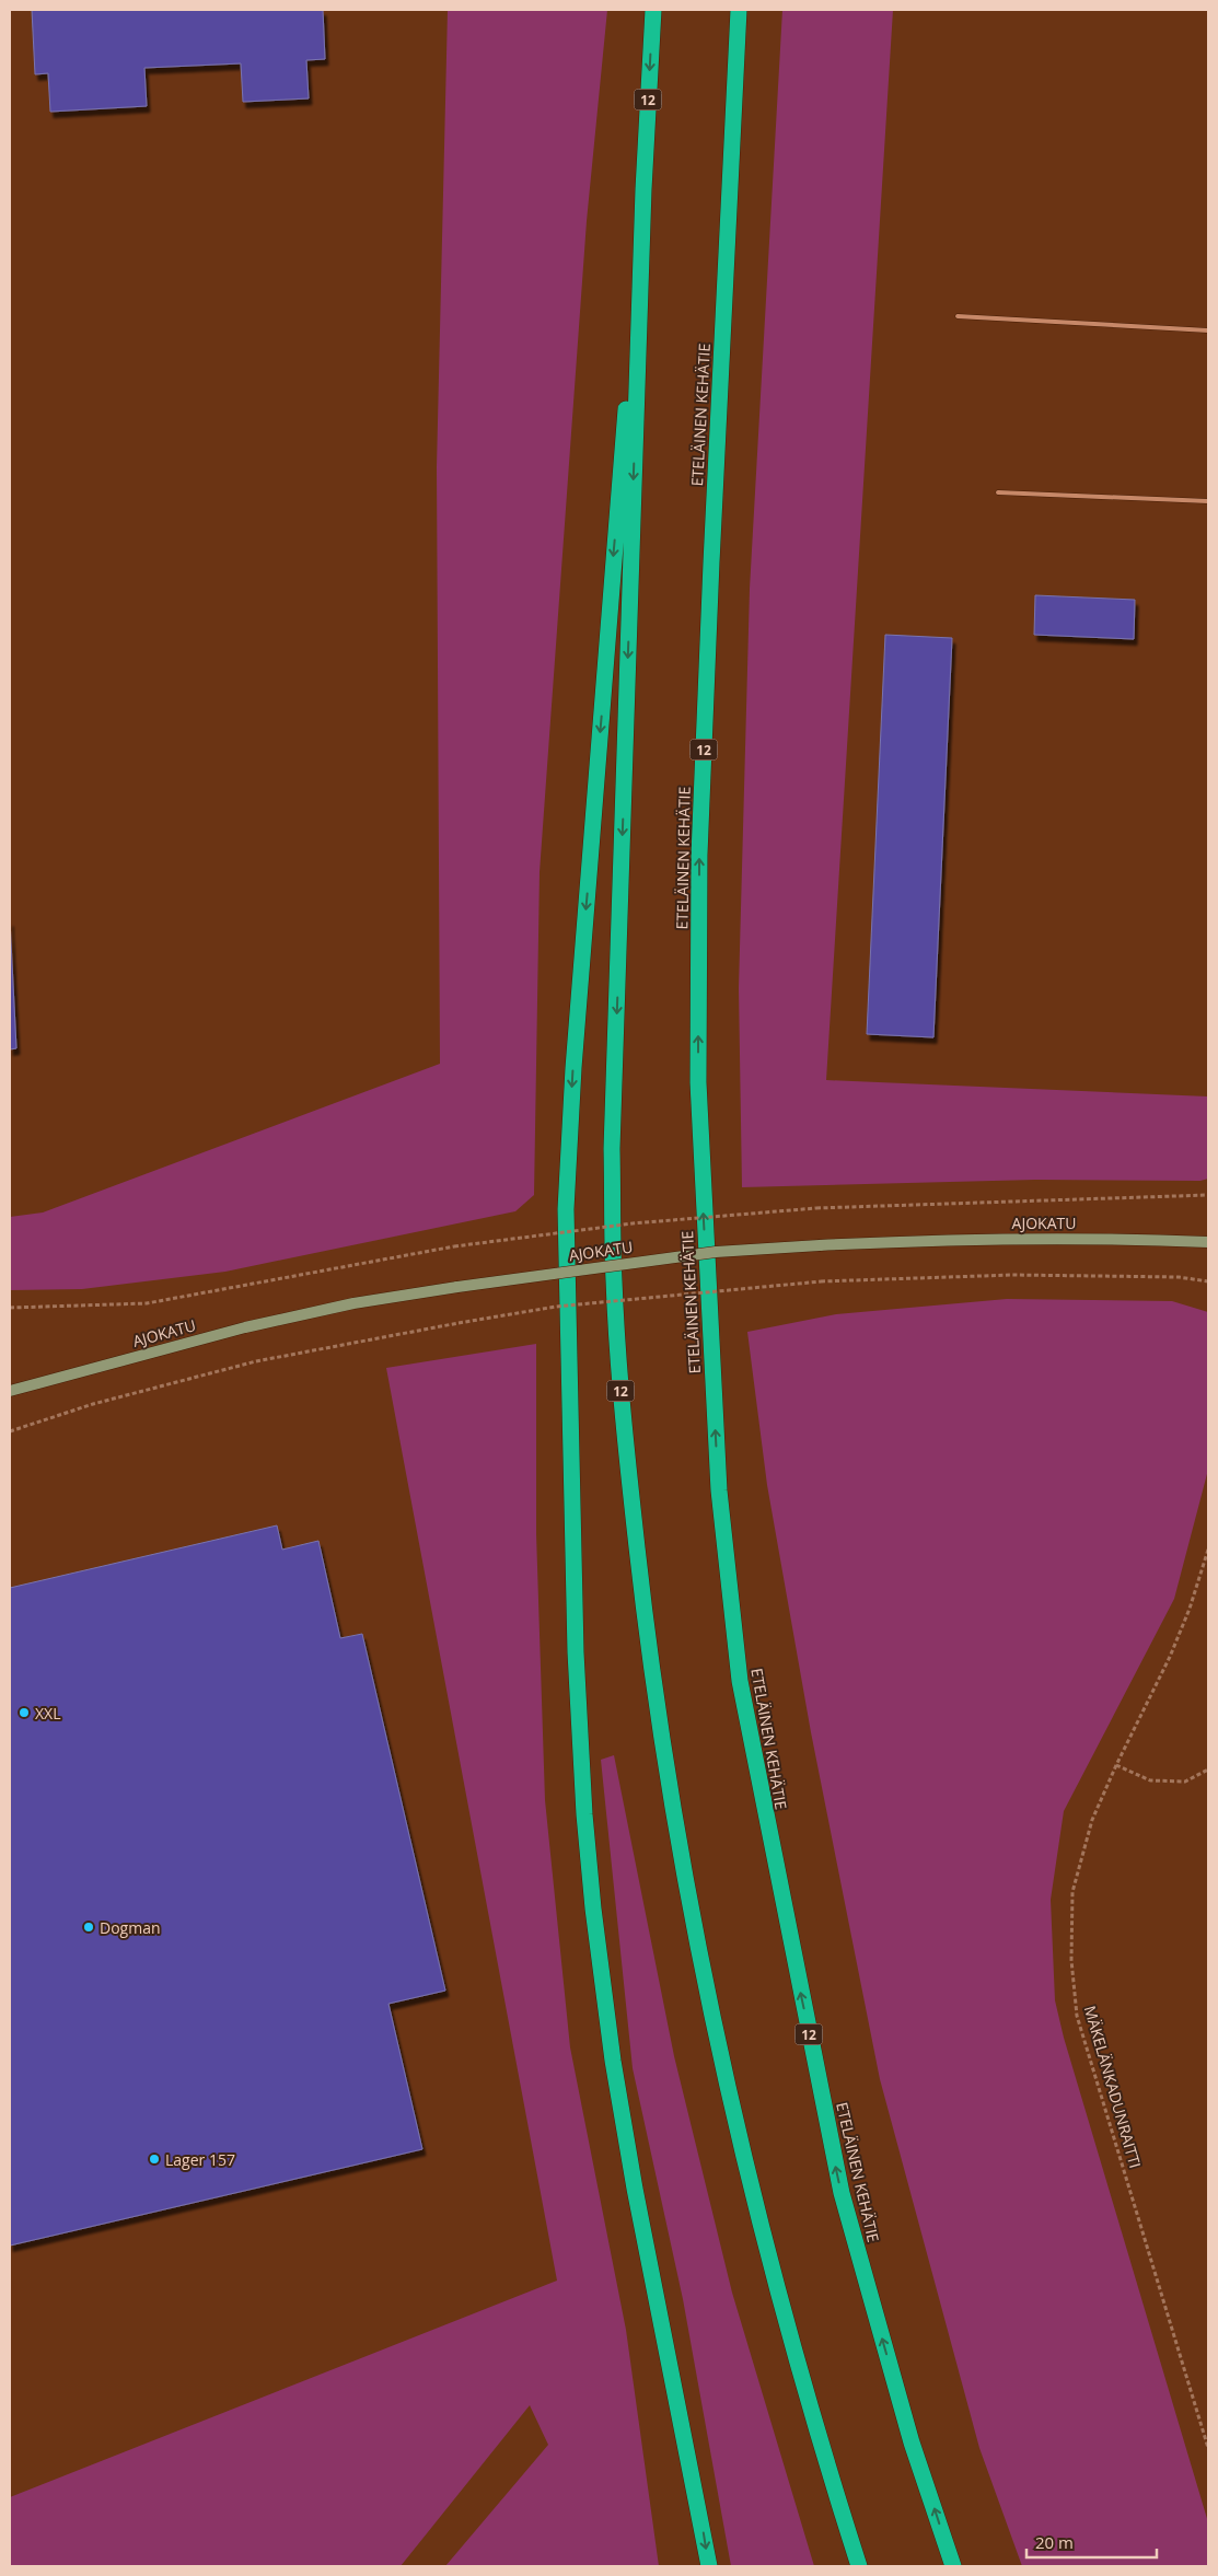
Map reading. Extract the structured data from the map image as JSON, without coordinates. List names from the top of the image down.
{
  "streets": {
    "highway": ["12", "ETELÄINEN KEHÄTIE"],
    "street": ["AJOKATU"],
    "path": ["MÄKELÄNKADUNRAITTI"]
  },
  "places": ["XXL", "Dogman", "Lager 157"],
  "scale_bar": "20 m"
}
